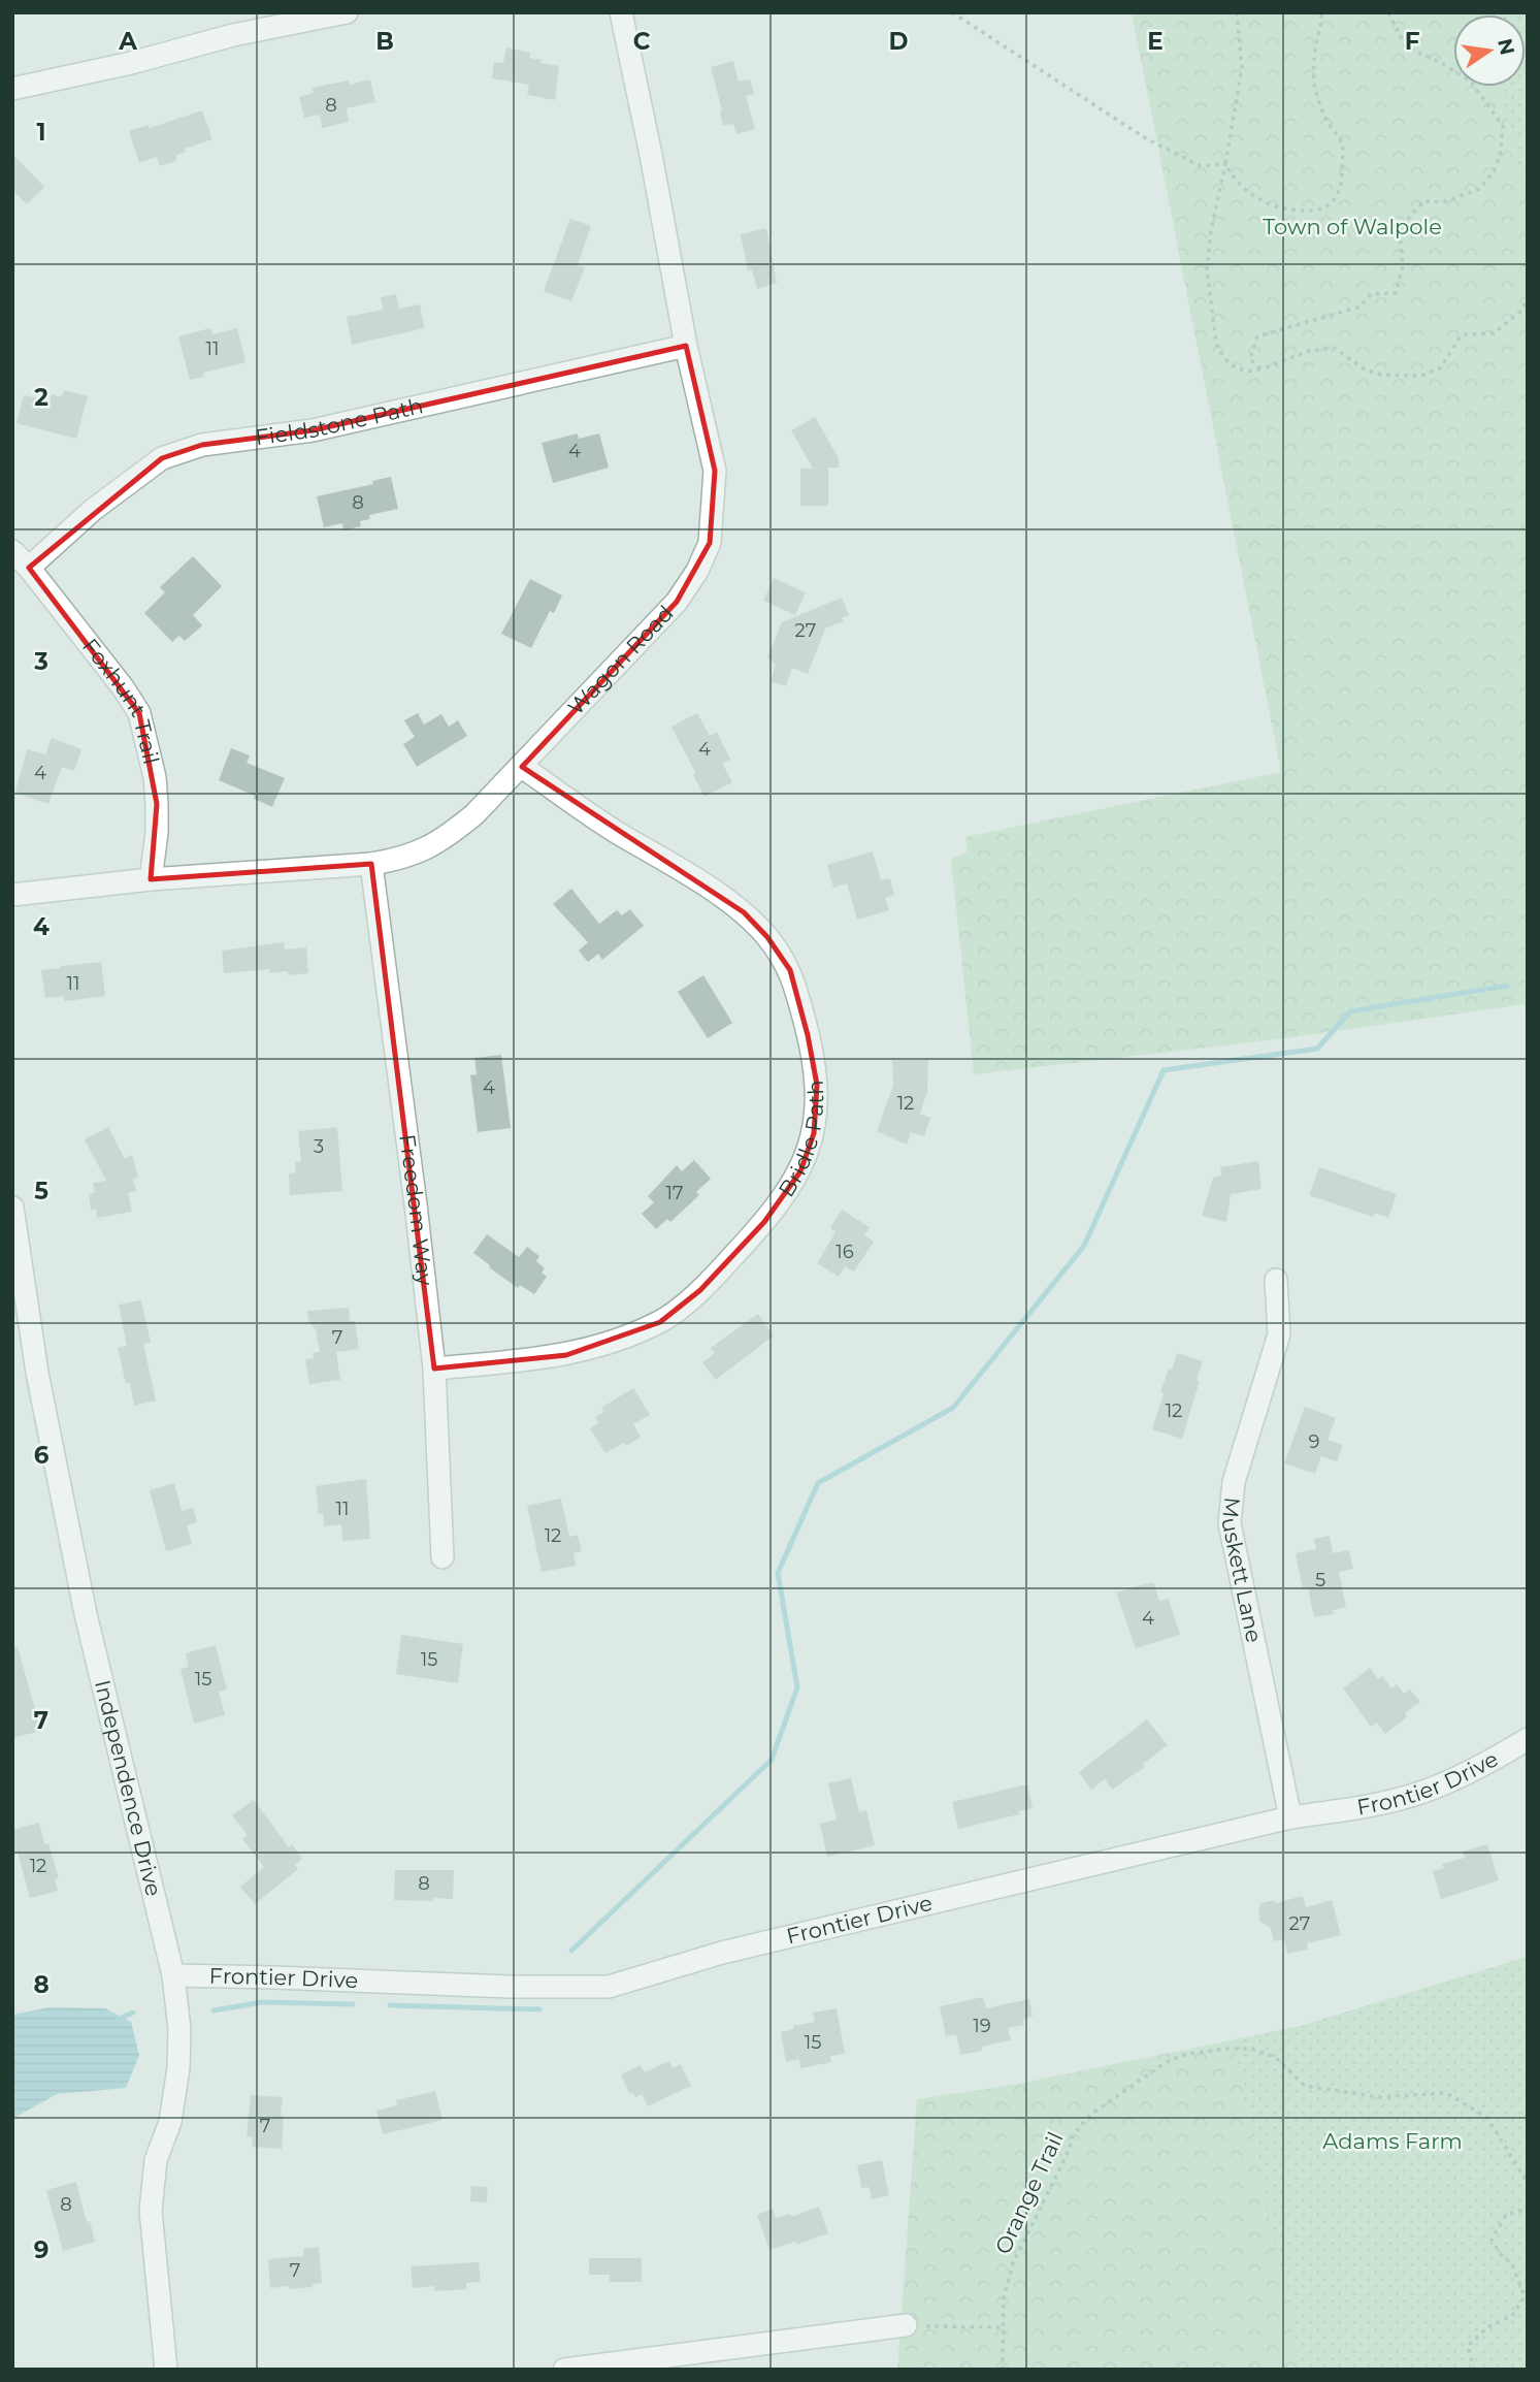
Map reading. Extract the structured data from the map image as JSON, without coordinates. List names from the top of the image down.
{
  "streets": {
    "street": [
      "Fieldstone Path",
      "Wagon Road",
      "Foxhunt Trail",
      "Bridle Path",
      "Freedom Way",
      "Muskett Lane",
      "Frontier Drive",
      "Independence Drive"
    ],
    "path": ["Orange Trail"]
  },
  "crossings": [
    ["Fieldstone Path", "Wagon Road"],
    ["Fieldstone Path", "Foxhunt Trail"],
    ["Wagon Road", "Foxhunt Trail"],
    ["Wagon Road", "Bridle Path"],
    ["Wagon Road", "Freedom Way"],
    ["Bridle Path", "Freedom Way"],
    ["Muskett Lane", "Frontier Drive"],
    ["Frontier Drive", "Independence Drive"]
  ],
  "parks": ["Town of Walpole", "Adams Farm"],
  "house_numbers": [
    "8",
    "11",
    "4",
    "8",
    "27",
    "4",
    "4",
    "11",
    "4",
    "12",
    "3",
    "17",
    "16",
    "7",
    "12",
    "9",
    "11",
    "12",
    "5",
    "4",
    "15",
    "15",
    "12",
    "8",
    "27",
    "19",
    "15",
    "7",
    "8",
    "7"
  ],
  "north": "right",
  "grid": {
    "columns": [
      "A",
      "B",
      "C",
      "D",
      "E",
      "F"
    ],
    "rows": [
      "1",
      "2",
      "3",
      "4",
      "5",
      "6",
      "7",
      "8",
      "9"
    ]
  }
}
